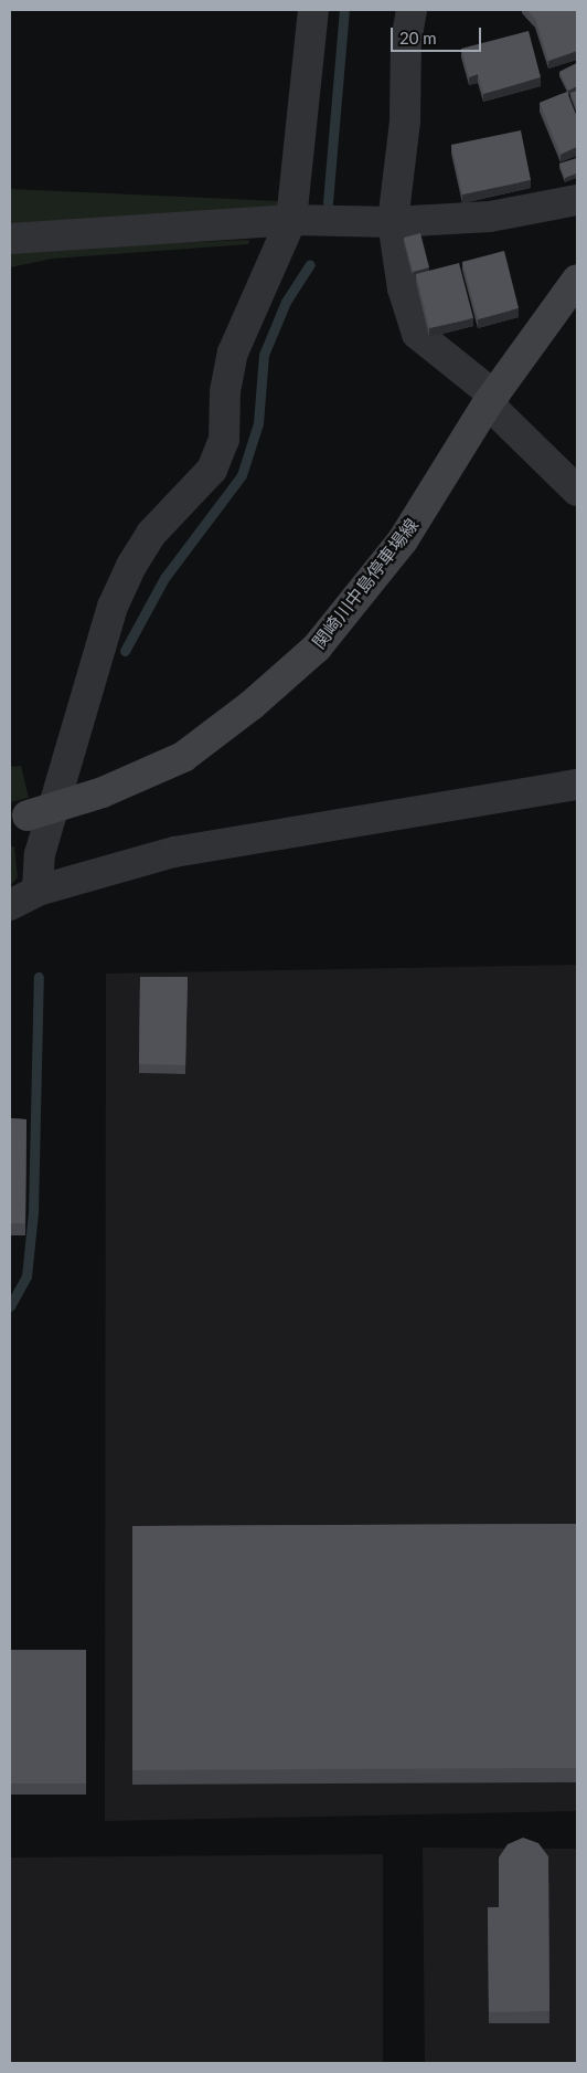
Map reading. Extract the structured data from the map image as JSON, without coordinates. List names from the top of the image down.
{
  "streets": {
    "main road": ["関崎川中島停車場線"]
  },
  "scale_bar": "20 m"
}
